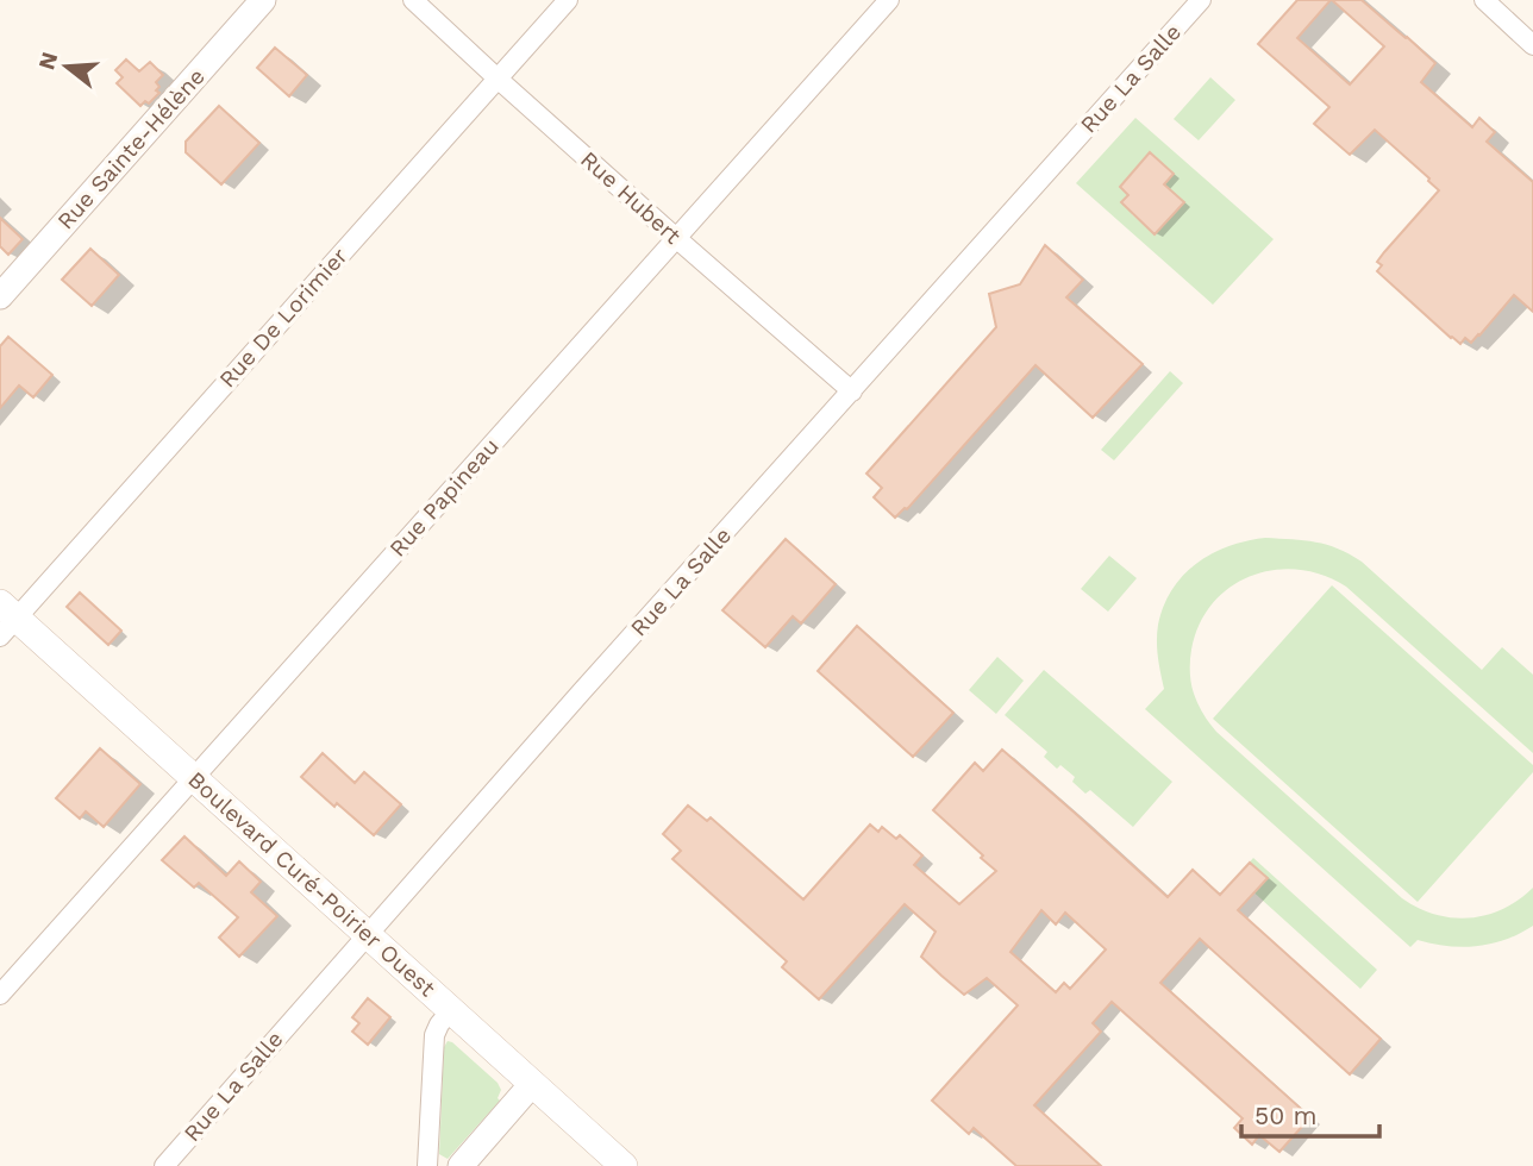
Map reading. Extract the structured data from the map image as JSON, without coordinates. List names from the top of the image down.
{
  "streets": {
    "main road": ["Boulevard Curé-Poirier Ouest"],
    "street": [
      "Rue La Salle",
      "Rue Sainte-Hélène",
      "Rue Hubert",
      "Rue De Lorimier",
      "Rue Papineau"
    ]
  },
  "crossings": [
    ["Rue La Salle", "Rue Hubert"],
    ["Rue La Salle", "Boulevard Curé-Poirier Ouest"],
    ["Rue Hubert", "Rue De Lorimier"],
    ["Rue Hubert", "Rue Papineau"],
    ["Rue De Lorimier", "Boulevard Curé-Poirier Ouest"],
    ["Rue Papineau", "Boulevard Curé-Poirier Ouest"]
  ],
  "scale_bar": "50 m",
  "north": "left"
}
